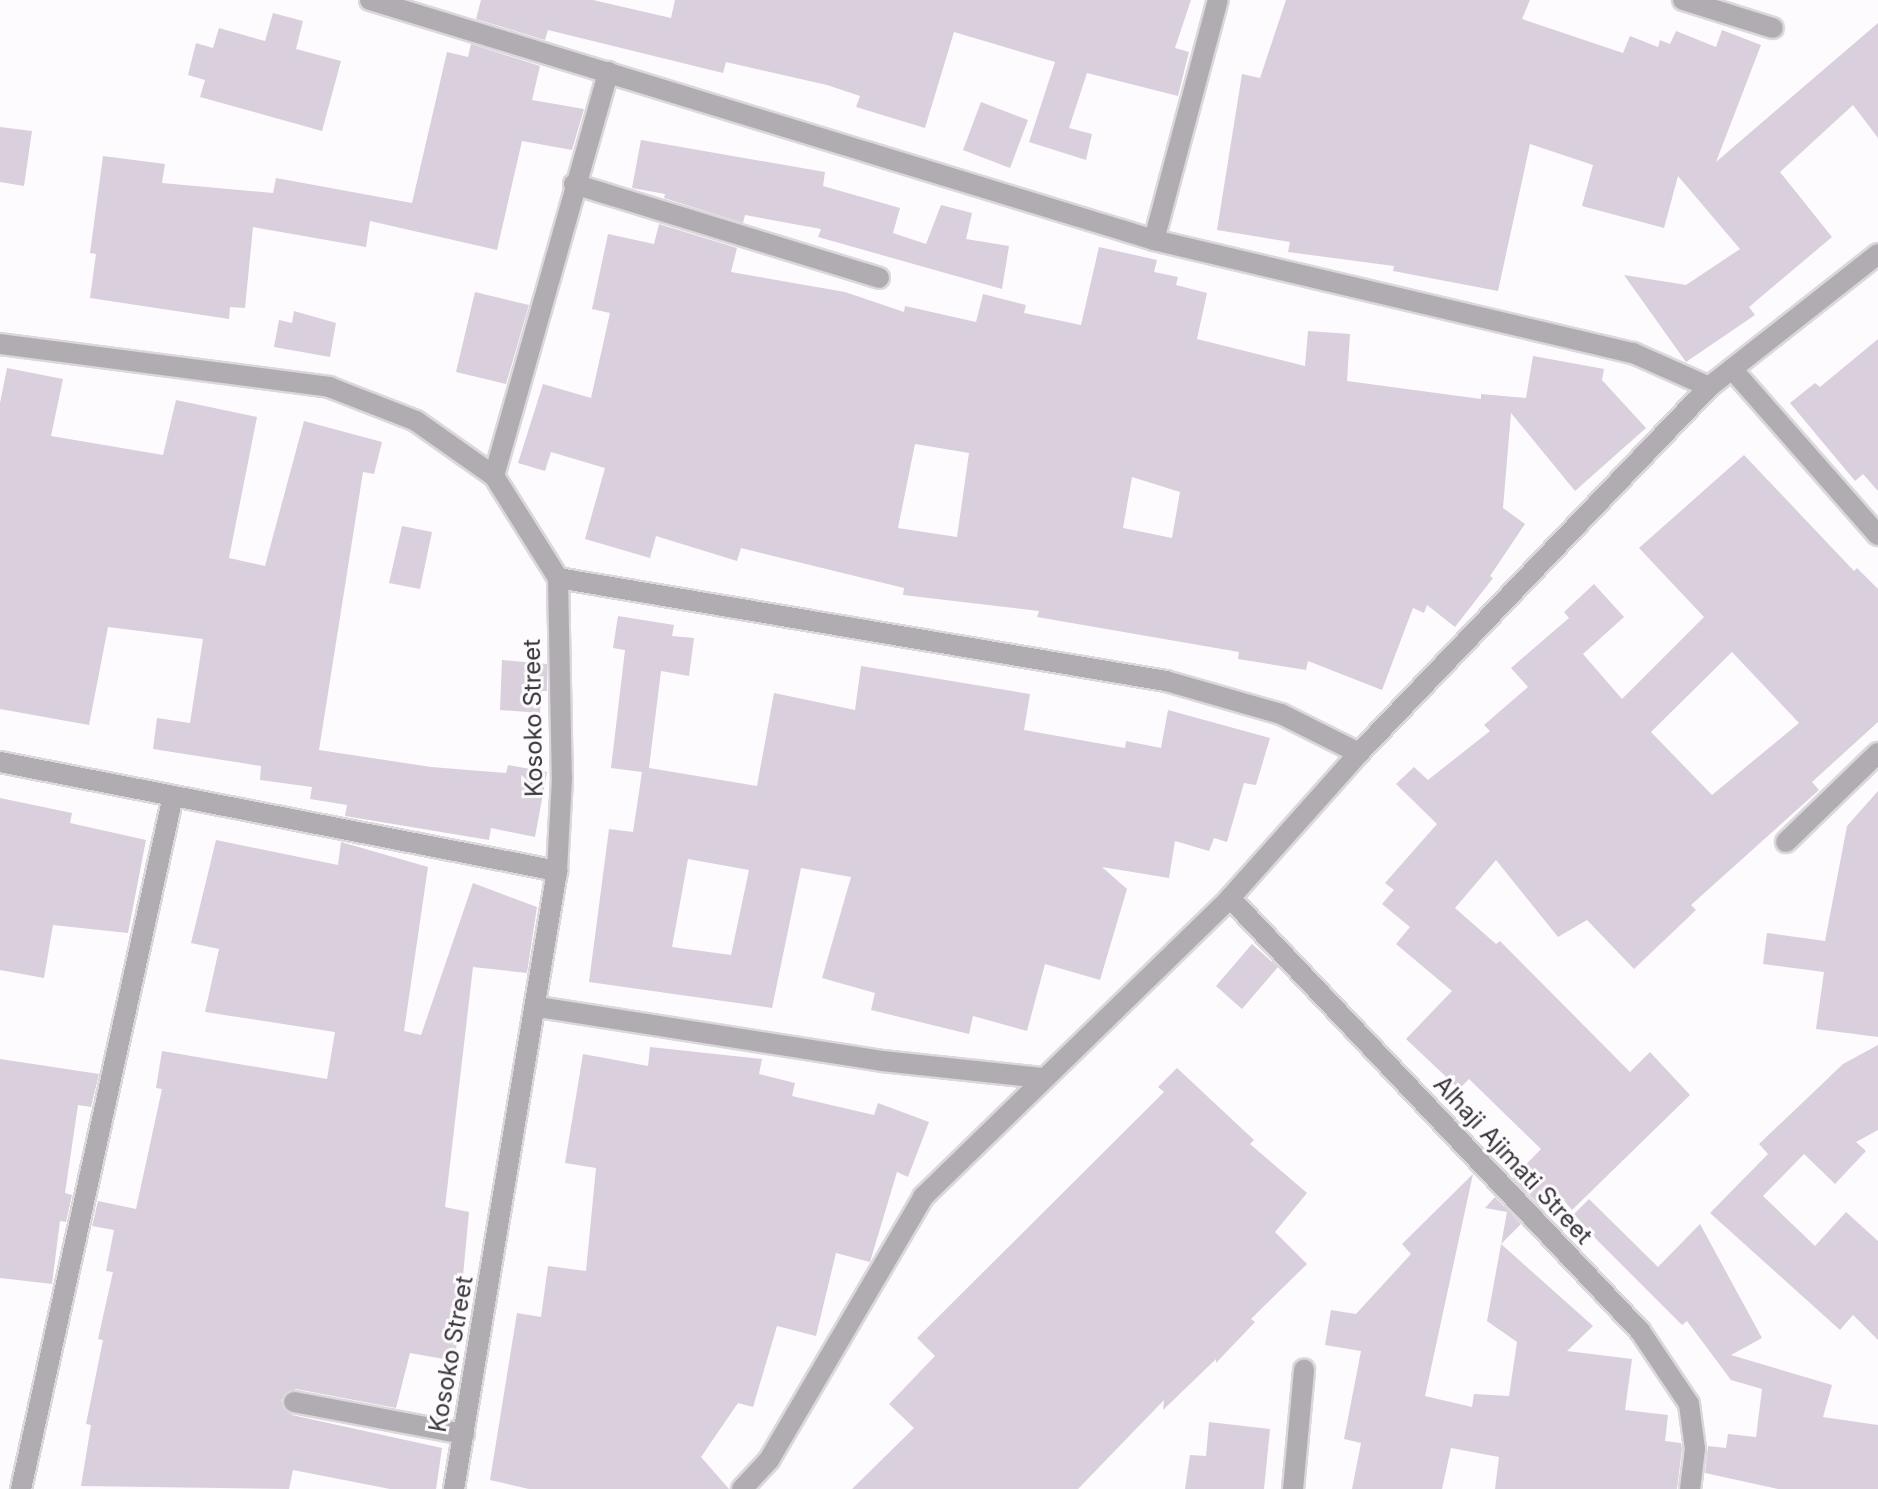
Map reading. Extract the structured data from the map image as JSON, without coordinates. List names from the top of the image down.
{
  "streets": {
    "street": ["Kosoko Street", "Alhaji Ajimati Street"]
  }
}
